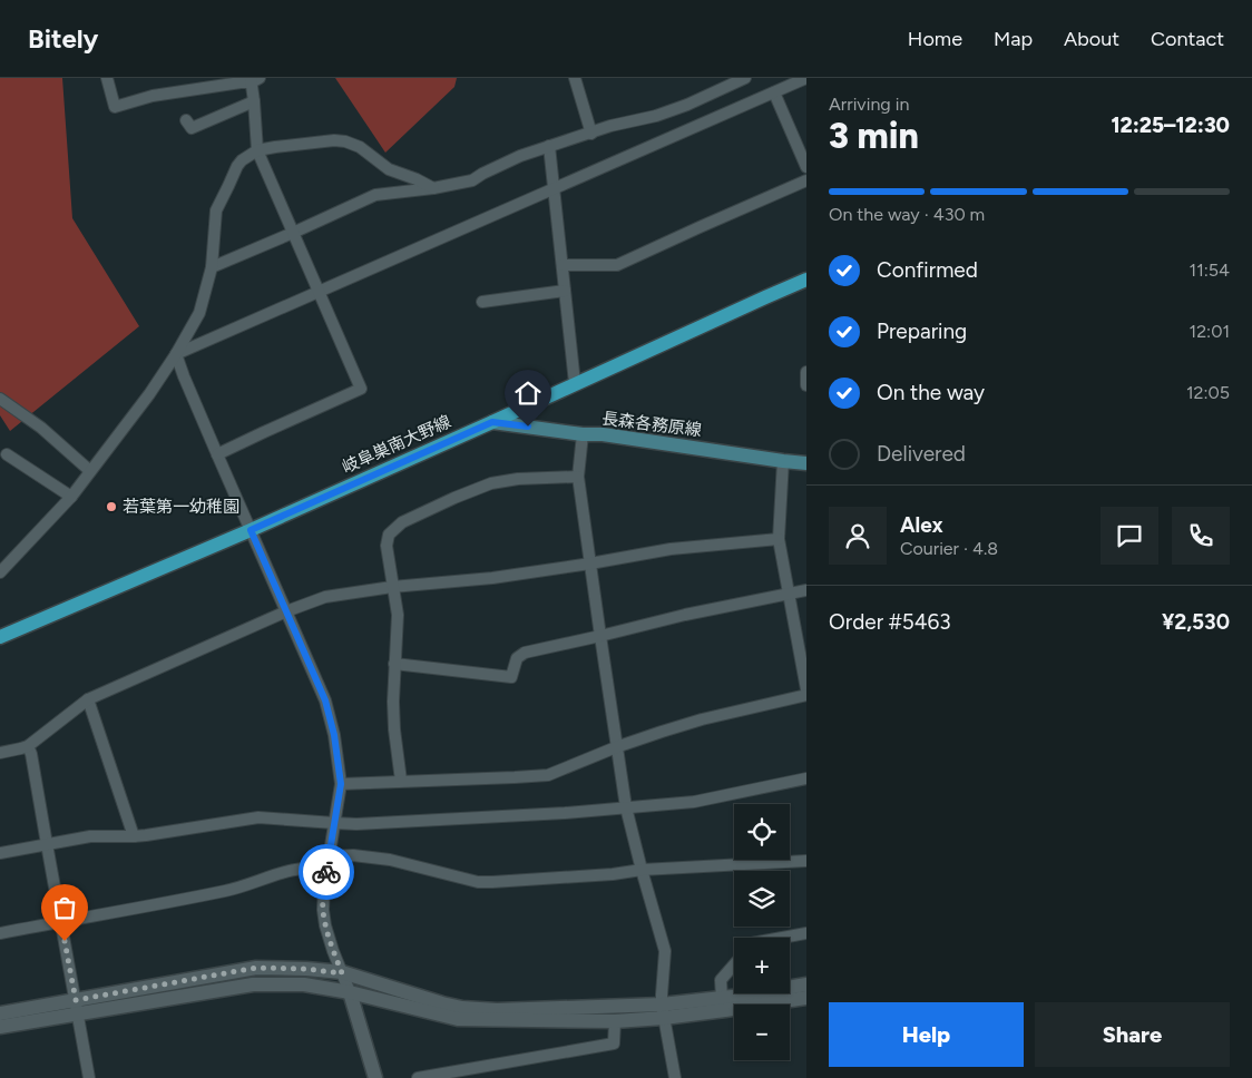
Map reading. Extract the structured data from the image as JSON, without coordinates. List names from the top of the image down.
{
  "streets": {
    "main road": ["長森各務原線", "岐阜巣南大野線"]
  },
  "crossings": [
    ["長森各務原線", "岐阜巣南大野線"]
  ],
  "places": ["若葉第一幼稚園"],
  "page": {
    "header": "Bitely",
    "nav": [
      "Home",
      "Map",
      "About",
      "Contact"
    ],
    "heading": ["3 min", "Arriving in", "12:25–12:30"],
    "panel": [
      "Alex",
      "Courier · 4.8",
      "Order #5463",
      "¥2,530"
    ],
    "bar": "On the way · 430 m",
    "list": [
      ["Confirmed", "11:54"],
      ["Preparing", "12:01"],
      ["On the way", "12:05"],
      "Delivered"
    ],
    "map_buttons": ["+", "−"],
    "buttons": ["Help", "Share"]
  }
}
